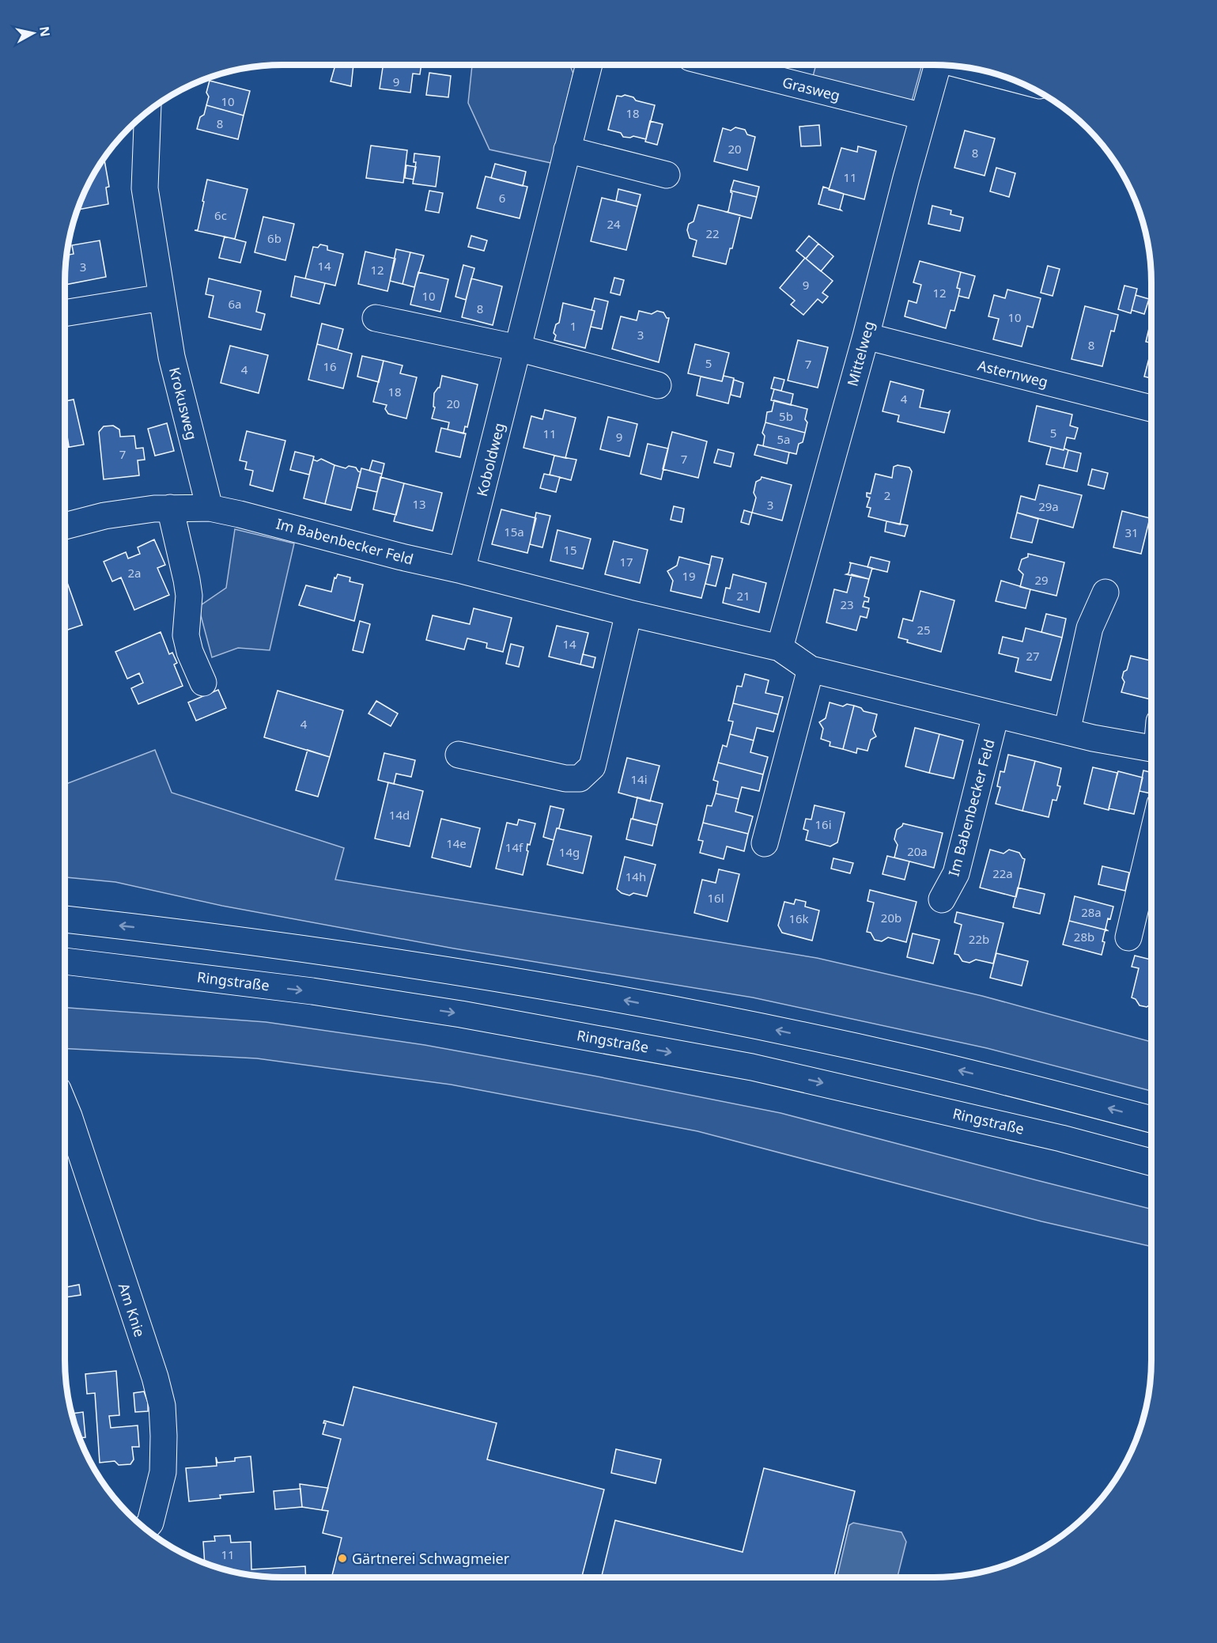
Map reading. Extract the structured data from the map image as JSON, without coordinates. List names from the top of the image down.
{
  "streets": {
    "main road": [
      "Grasweg",
      "Mittelweg",
      "Asternweg",
      "Krokusweg",
      "Koboldweg",
      "Im Babenbecker Feld",
      "Ringstraße",
      "Am Knie"
    ]
  },
  "crossings": [
    ["Grasweg", "Mittelweg"],
    ["Mittelweg", "Asternweg"],
    ["Mittelweg", "Im Babenbecker Feld"],
    ["Krokusweg", "Im Babenbecker Feld"],
    ["Koboldweg", "Im Babenbecker Feld"]
  ],
  "places": ["Gärtnerei Schwagmeier"],
  "house_numbers": [
    "9",
    "10",
    "18",
    "8",
    "20",
    "8",
    "11",
    "6",
    "6c",
    "24",
    "22",
    "6b",
    "14",
    "3",
    "12",
    "9",
    "12",
    "10",
    "6a",
    "8",
    "10",
    "1",
    "3",
    "8",
    "5",
    "7",
    "16",
    "4",
    "18",
    "4",
    "20",
    "5b",
    "5",
    "11",
    "9",
    "5a",
    "7",
    "7",
    "2",
    "13",
    "3",
    "29a",
    "15a",
    "31",
    "15",
    "17",
    "2a",
    "19",
    "29",
    "21",
    "23",
    "25",
    "14",
    "27",
    "4",
    "14i",
    "14d",
    "16i",
    "14e",
    "14f",
    "20a",
    "14g",
    "22a",
    "14h",
    "16l",
    "28a",
    "20b",
    "16k",
    "28b",
    "22b",
    "11"
  ],
  "north": "right"
}
